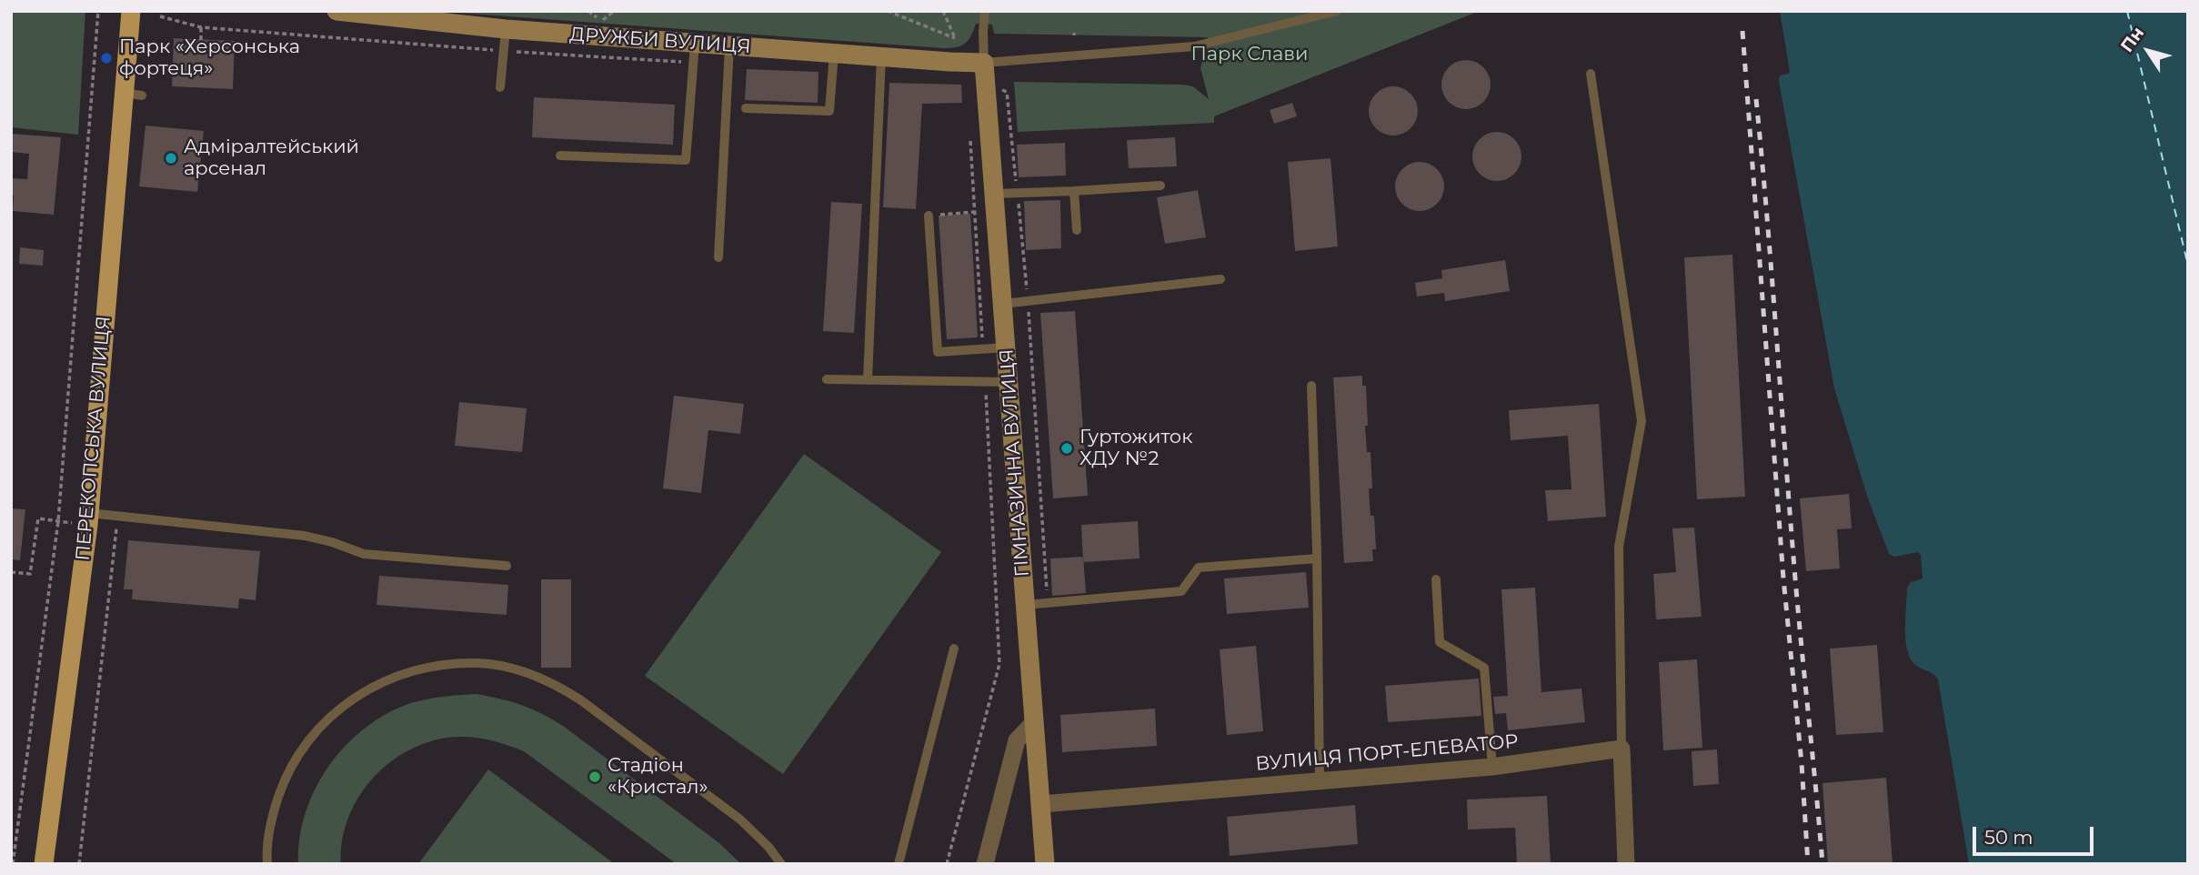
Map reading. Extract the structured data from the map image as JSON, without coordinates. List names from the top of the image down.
{
  "streets": {
    "main road": ["ПЕРЕКОПСЬКА ВУЛИЦЯ"],
    "street": ["ДРУЖБИ ВУЛИЦЯ", "ГІМНАЗИЧНА ВУЛИЦЯ", "ВУЛИЦЯ ПОРТ-ЕЛЕВАТОР"]
  },
  "crossings": [
    ["ДРУЖБИ ВУЛИЦЯ", "ГІМНАЗИЧНА ВУЛИЦЯ"],
    ["ГІМНАЗИЧНА ВУЛИЦЯ", "ВУЛИЦЯ ПОРТ-ЕЛЕВАТОР"]
  ],
  "parks": ["Парк Слави"],
  "places": [
    "Парк «Херсонська фортеця»",
    "Адміралтейський арсенал",
    "Гуртожиток ХДУ №2",
    "Стадіон «Кристал»"
  ],
  "scale_bar": "50 m",
  "north": "top left"
}
